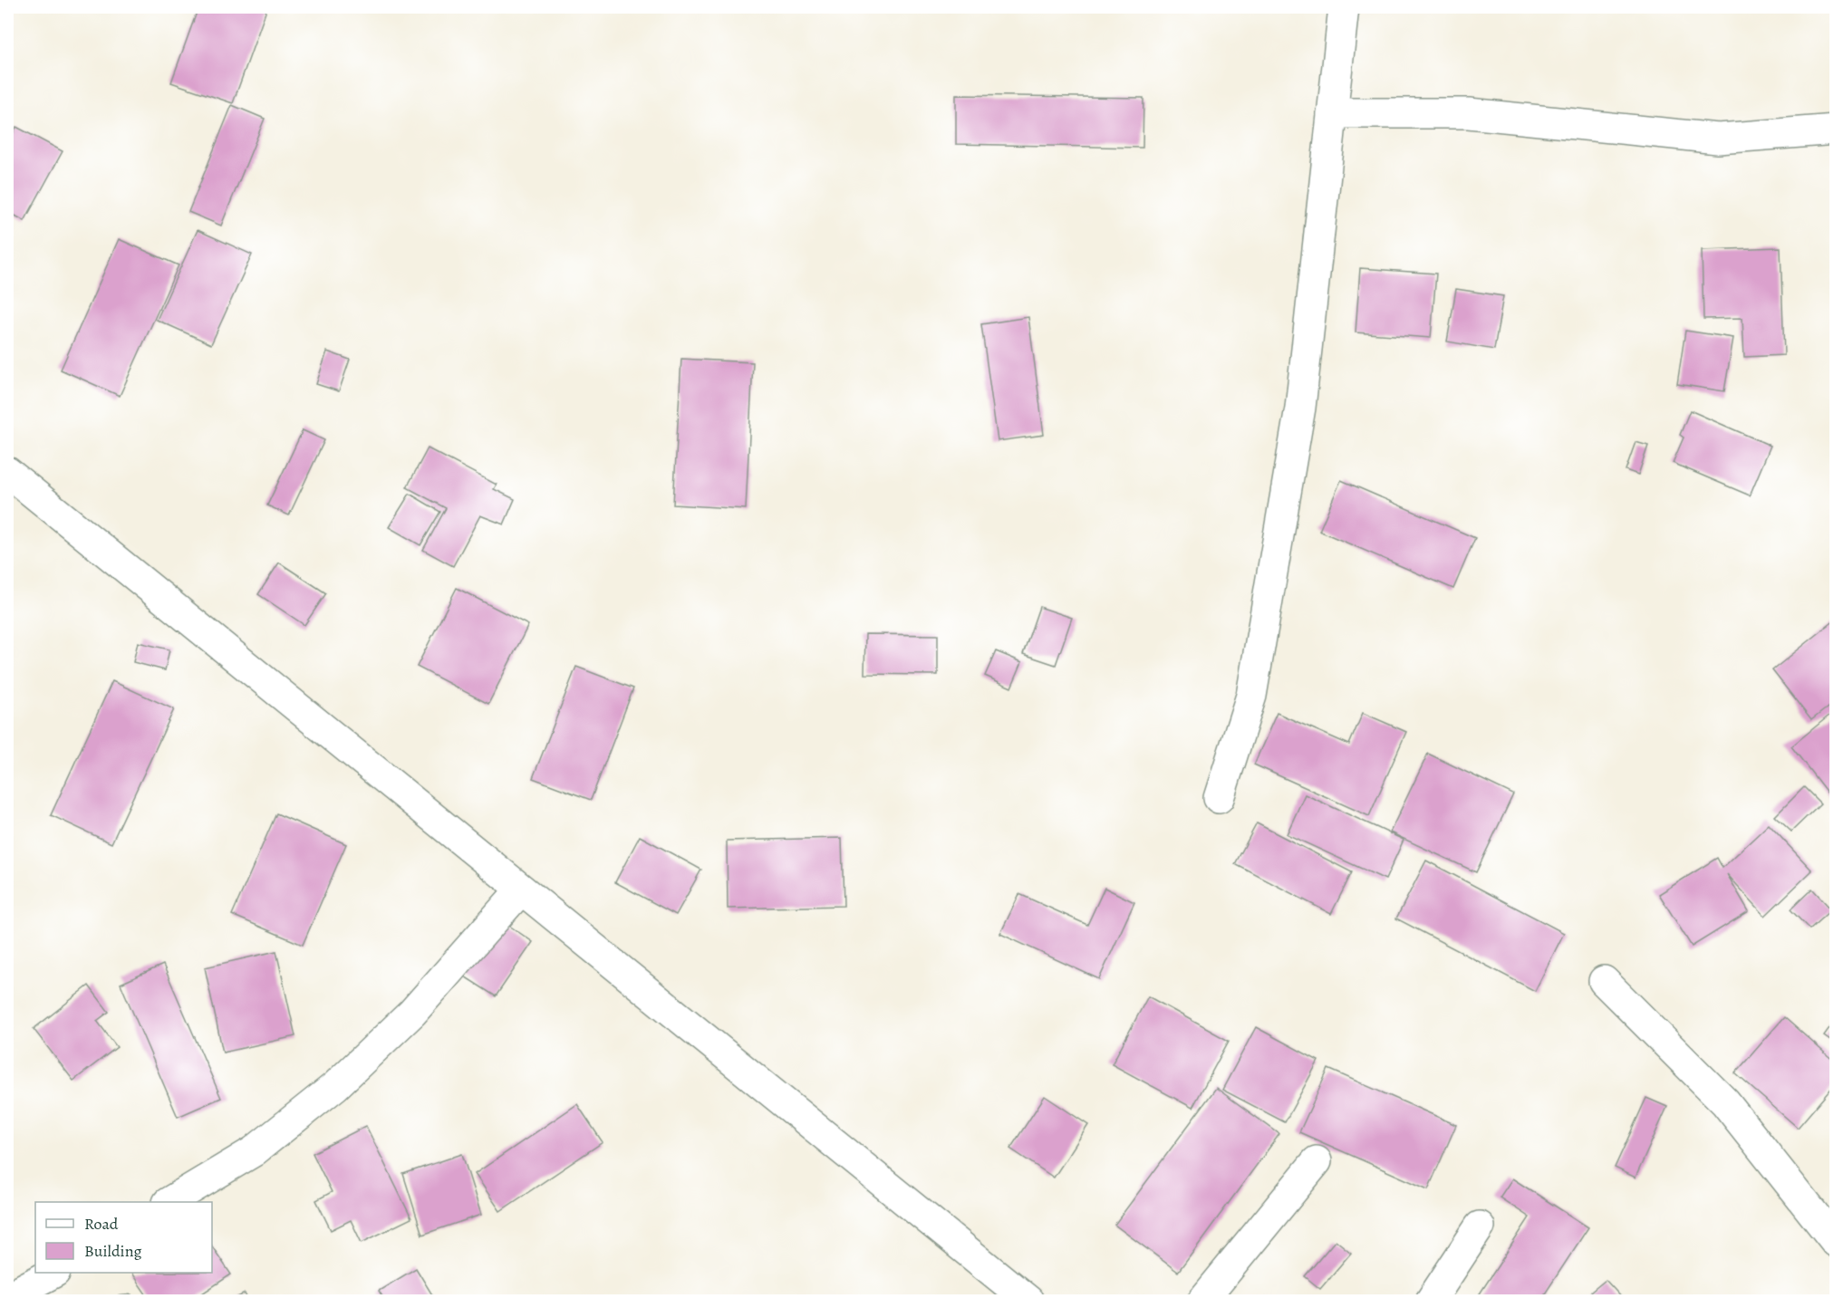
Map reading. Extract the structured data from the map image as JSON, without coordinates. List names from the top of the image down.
{
  "legend": ["Road", "Building"]
}
